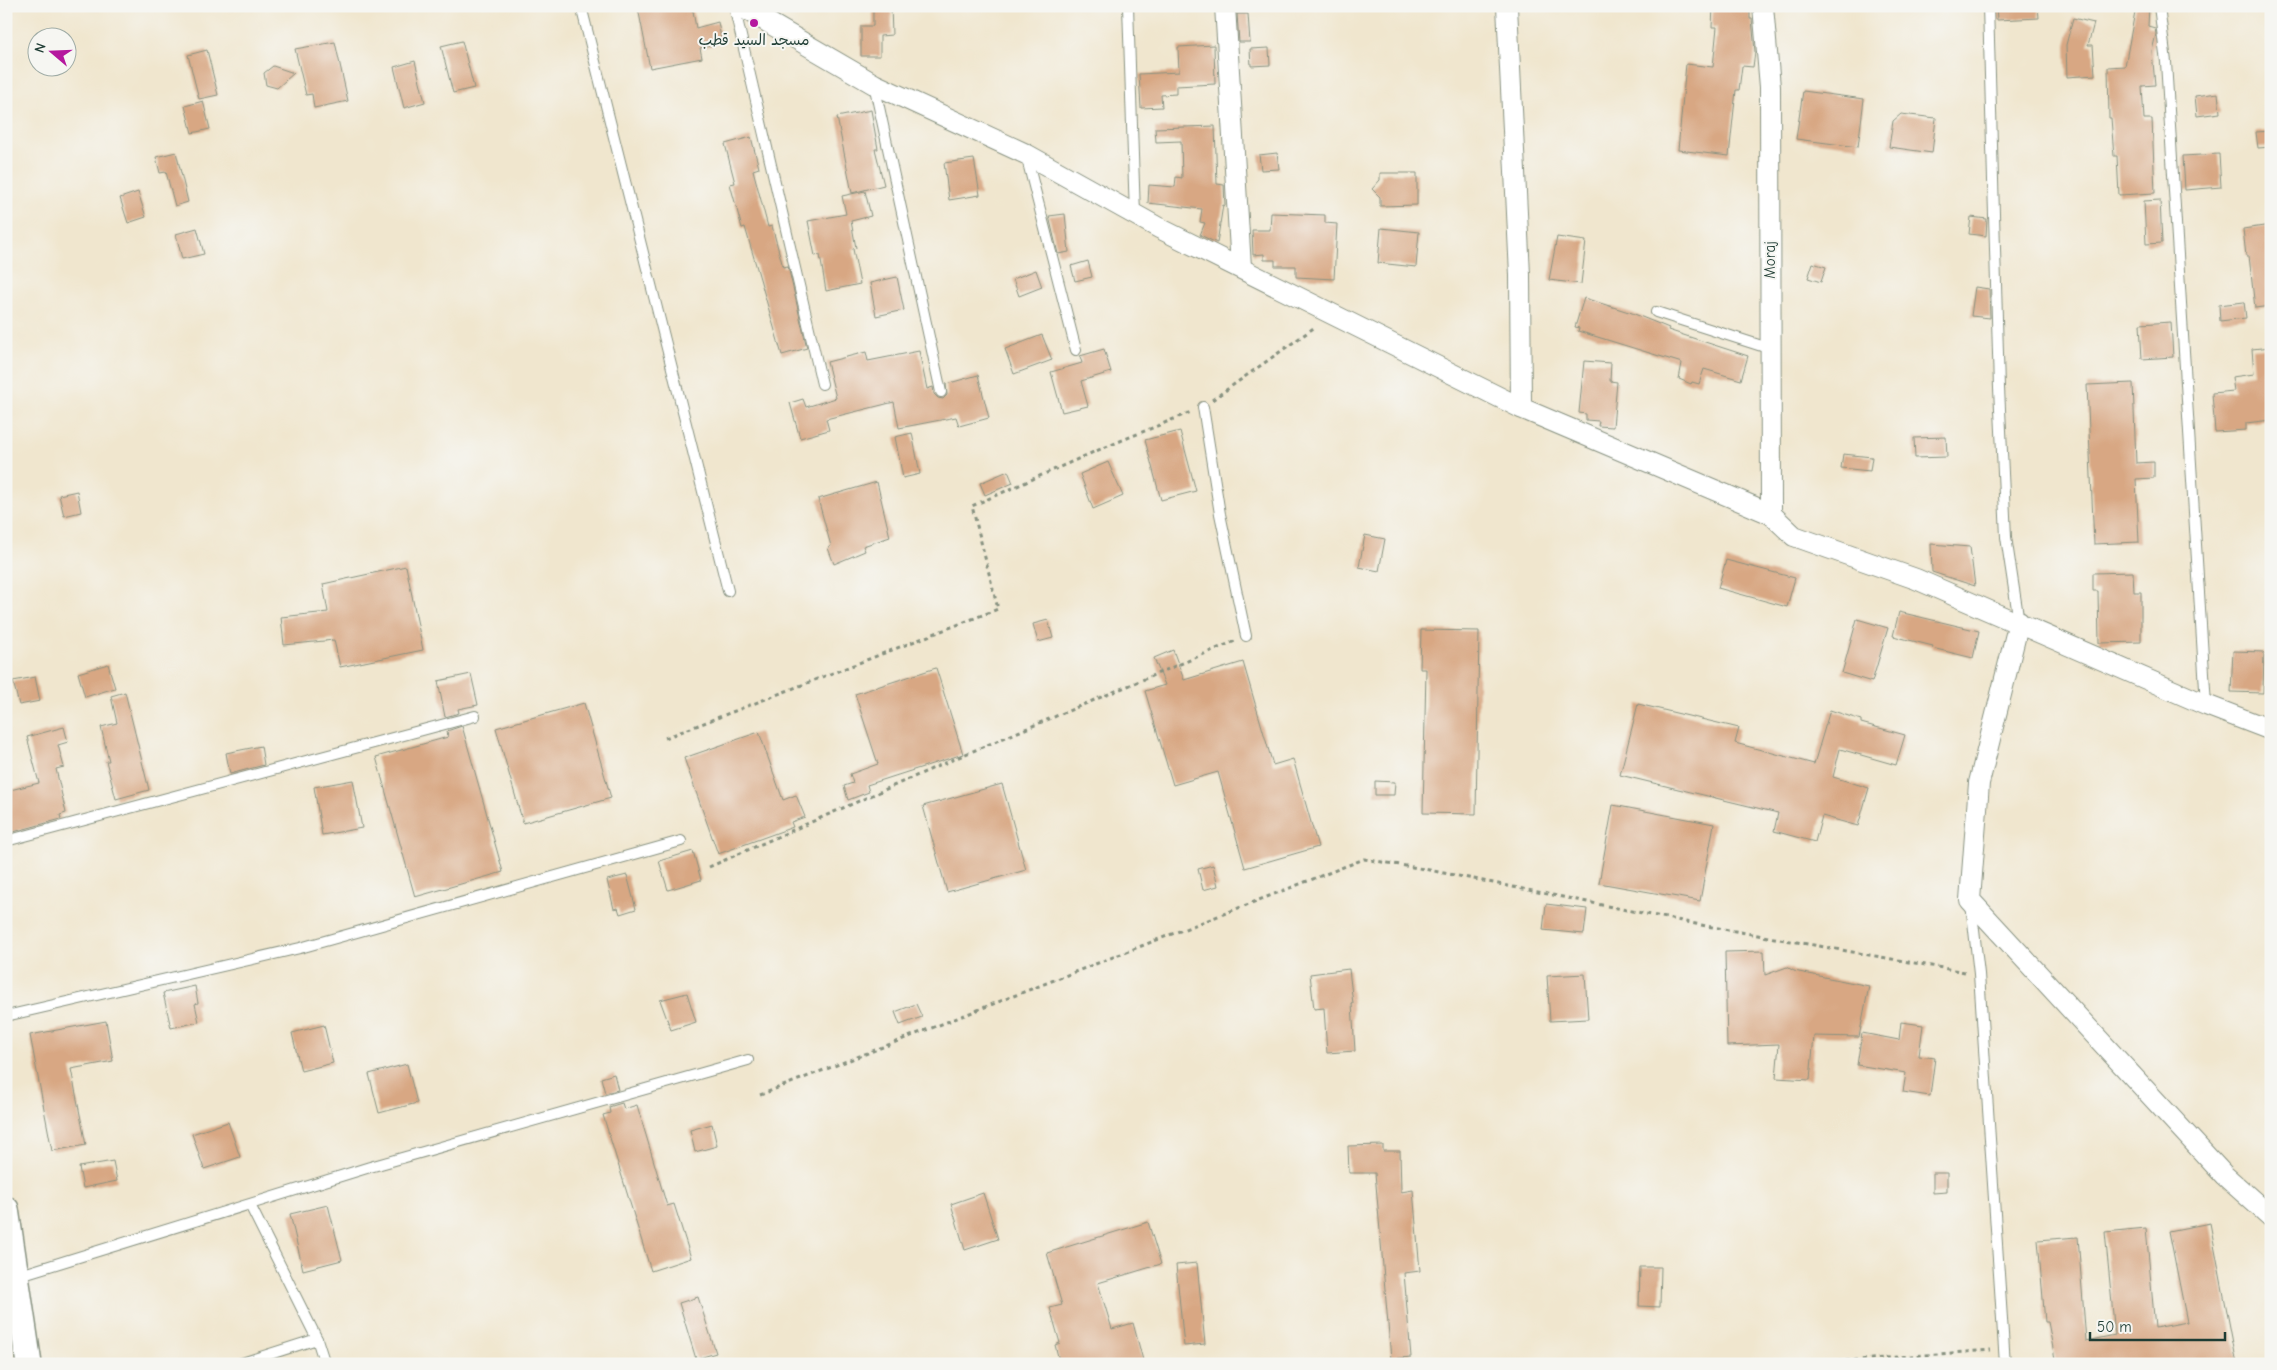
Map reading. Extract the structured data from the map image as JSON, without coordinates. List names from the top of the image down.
{
  "streets": {
    "street": ["Moraj"]
  },
  "places": ["مسجد السيد قطب"],
  "scale_bar": "50 m",
  "north": "left"
}
